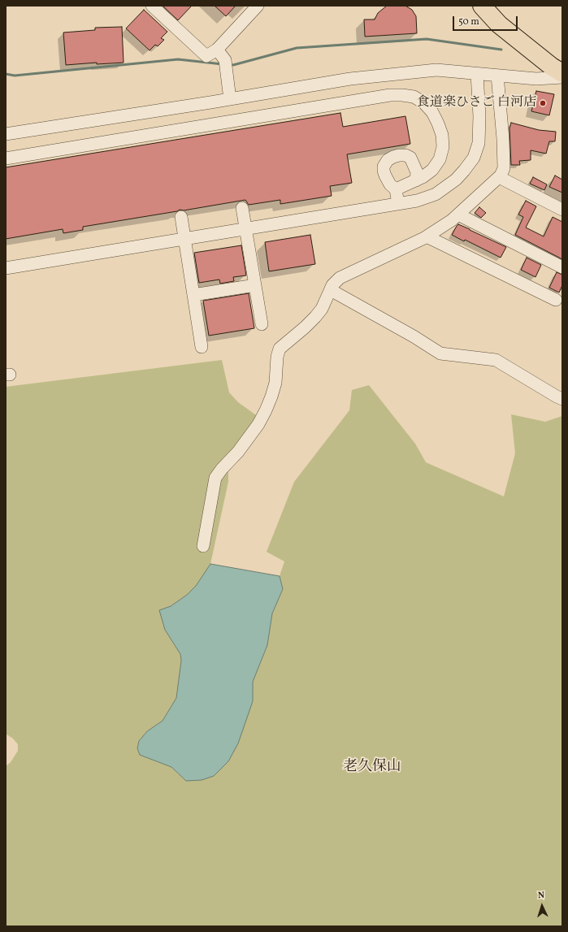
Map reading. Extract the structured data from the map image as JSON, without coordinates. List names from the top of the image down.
{
  "districts": ["老久保山"],
  "places": ["食道楽ひさご 白河店"],
  "scale_bar": "50 m",
  "north": "top"
}
